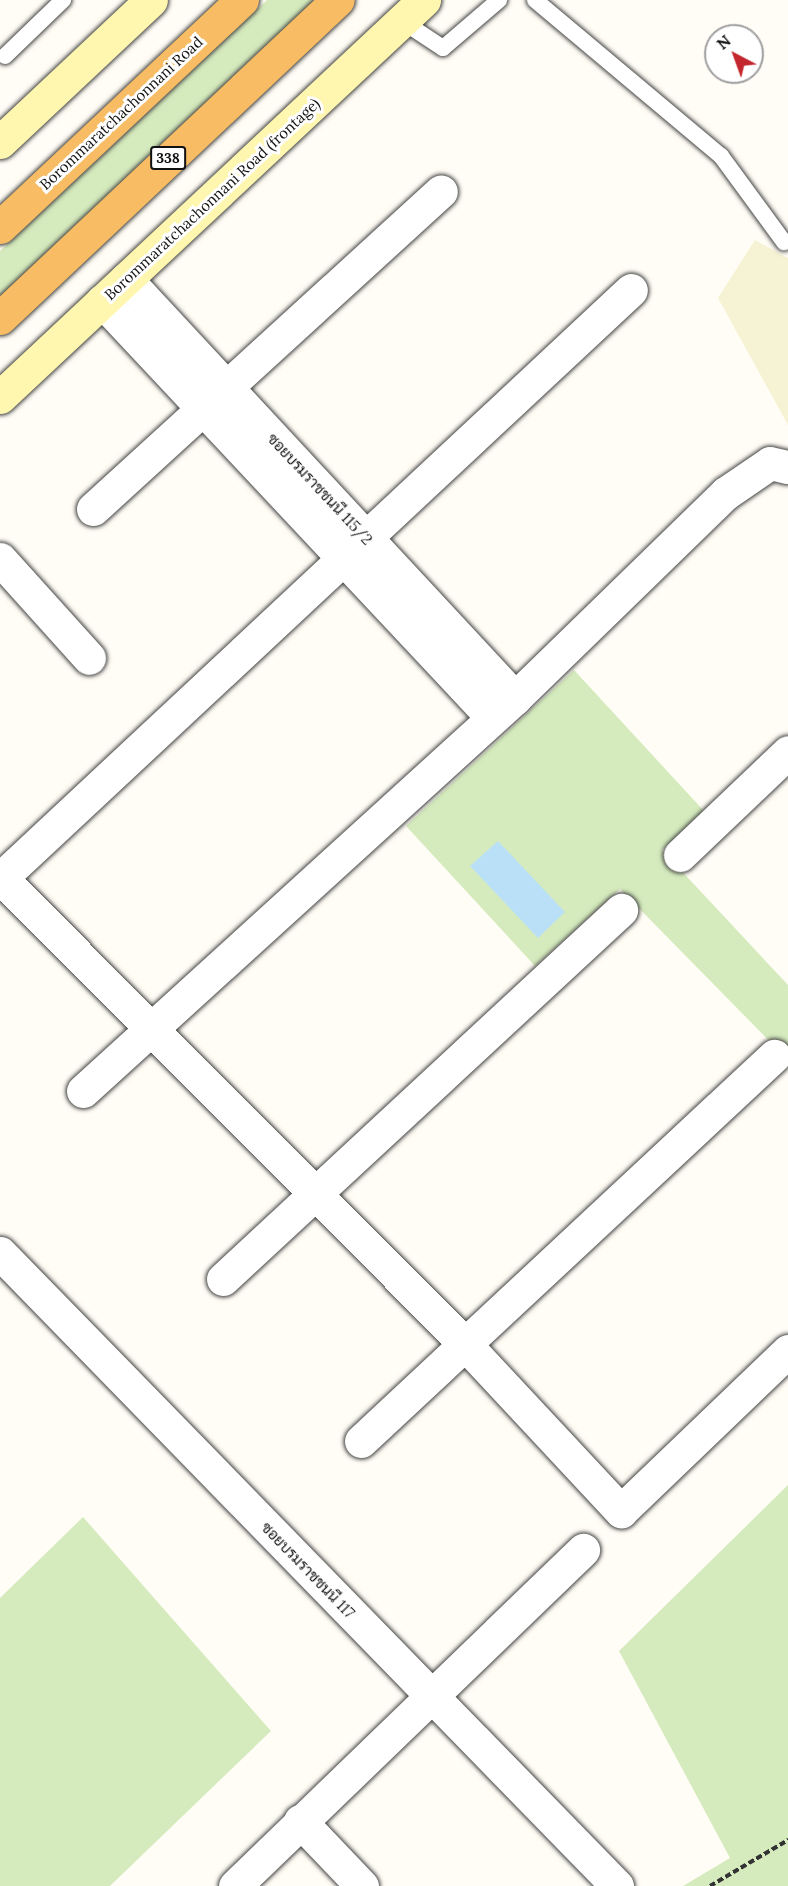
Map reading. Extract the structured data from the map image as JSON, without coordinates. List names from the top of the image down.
{
  "streets": {
    "highway": ["Borommaratchachonnani Road", "338"],
    "main road": ["Borommaratchachonnani Road (frontage)"],
    "street": ["ซอยบรมราชชนนี 115/2", "ซอยบรมราชชนนี 117"]
  },
  "crossings": [
    ["Borommaratchachonnani Road (frontage)", "ซอยบรมราชชนนี 115/2"]
  ],
  "north": "top left"
}
